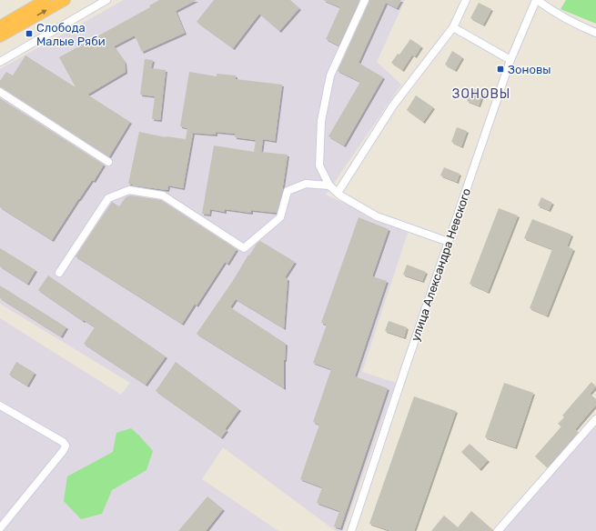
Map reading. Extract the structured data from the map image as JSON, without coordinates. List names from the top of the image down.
{
  "streets": {
    "street": ["улица Александра Невского"]
  },
  "districts": ["ЗОНОВЫ"],
  "places": {
    "transit": ["Слобода Малые Ряби", "Зоновы"]
  }
}
